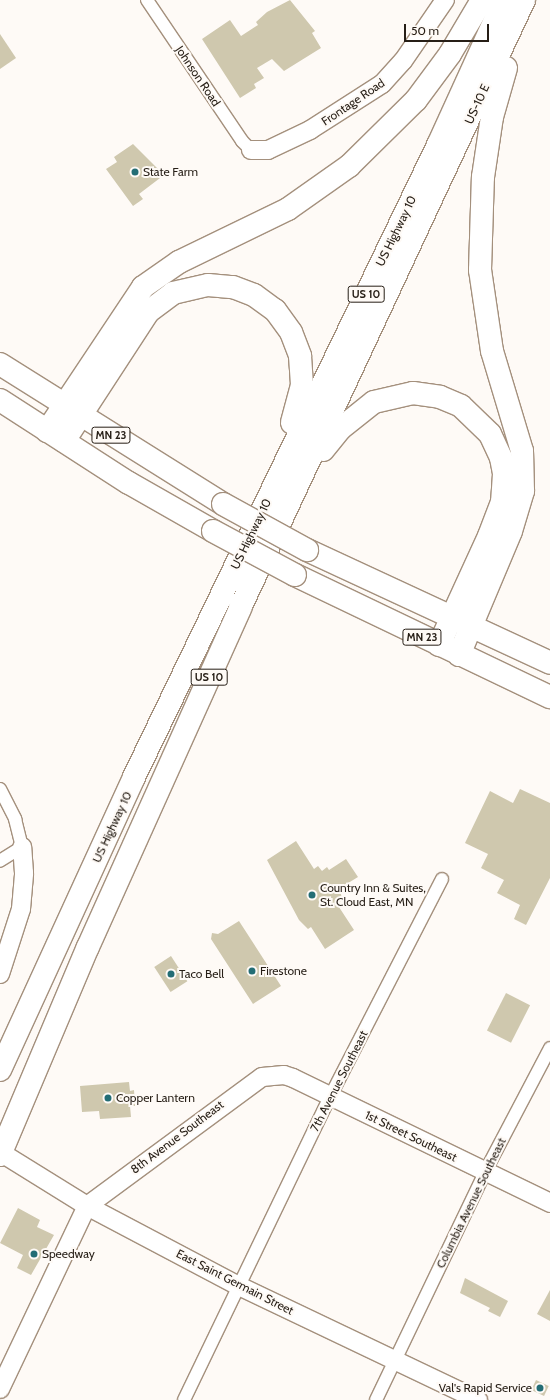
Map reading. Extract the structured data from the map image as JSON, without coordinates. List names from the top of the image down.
{
  "streets": {
    "highway": [
      "US-10 E",
      "US Highway 10",
      "US 10",
      "MN 23"
    ],
    "street": [
      "Johnson Road",
      "Frontage Road",
      "7th Avenue Southeast",
      "1st Street Southeast",
      "8th Avenue Southeast",
      "Columbia Avenue Southeast",
      "East Saint Germain Street"
    ]
  },
  "crossings": [
    ["Johnson Road", "Frontage Road"],
    ["US-10 E", "US Highway 10"],
    ["US Highway 10", "East Saint Germain Street"],
    ["7th Avenue Southeast", "1st Street Southeast"],
    ["7th Avenue Southeast", "East Saint Germain Street"],
    ["1st Street Southeast", "8th Avenue Southeast"],
    ["1st Street Southeast", "Columbia Avenue Southeast"],
    ["8th Avenue Southeast", "East Saint Germain Street"],
    ["Columbia Avenue Southeast", "East Saint Germain Street"]
  ],
  "places": [
    "State Farm",
    "Country Inn & Suites, St. Cloud East, MN",
    "Firestone",
    "Taco Bell",
    "Copper Lantern",
    "Speedway",
    "Val's Rapid Service"
  ],
  "scale_bar": "50 m"
}
